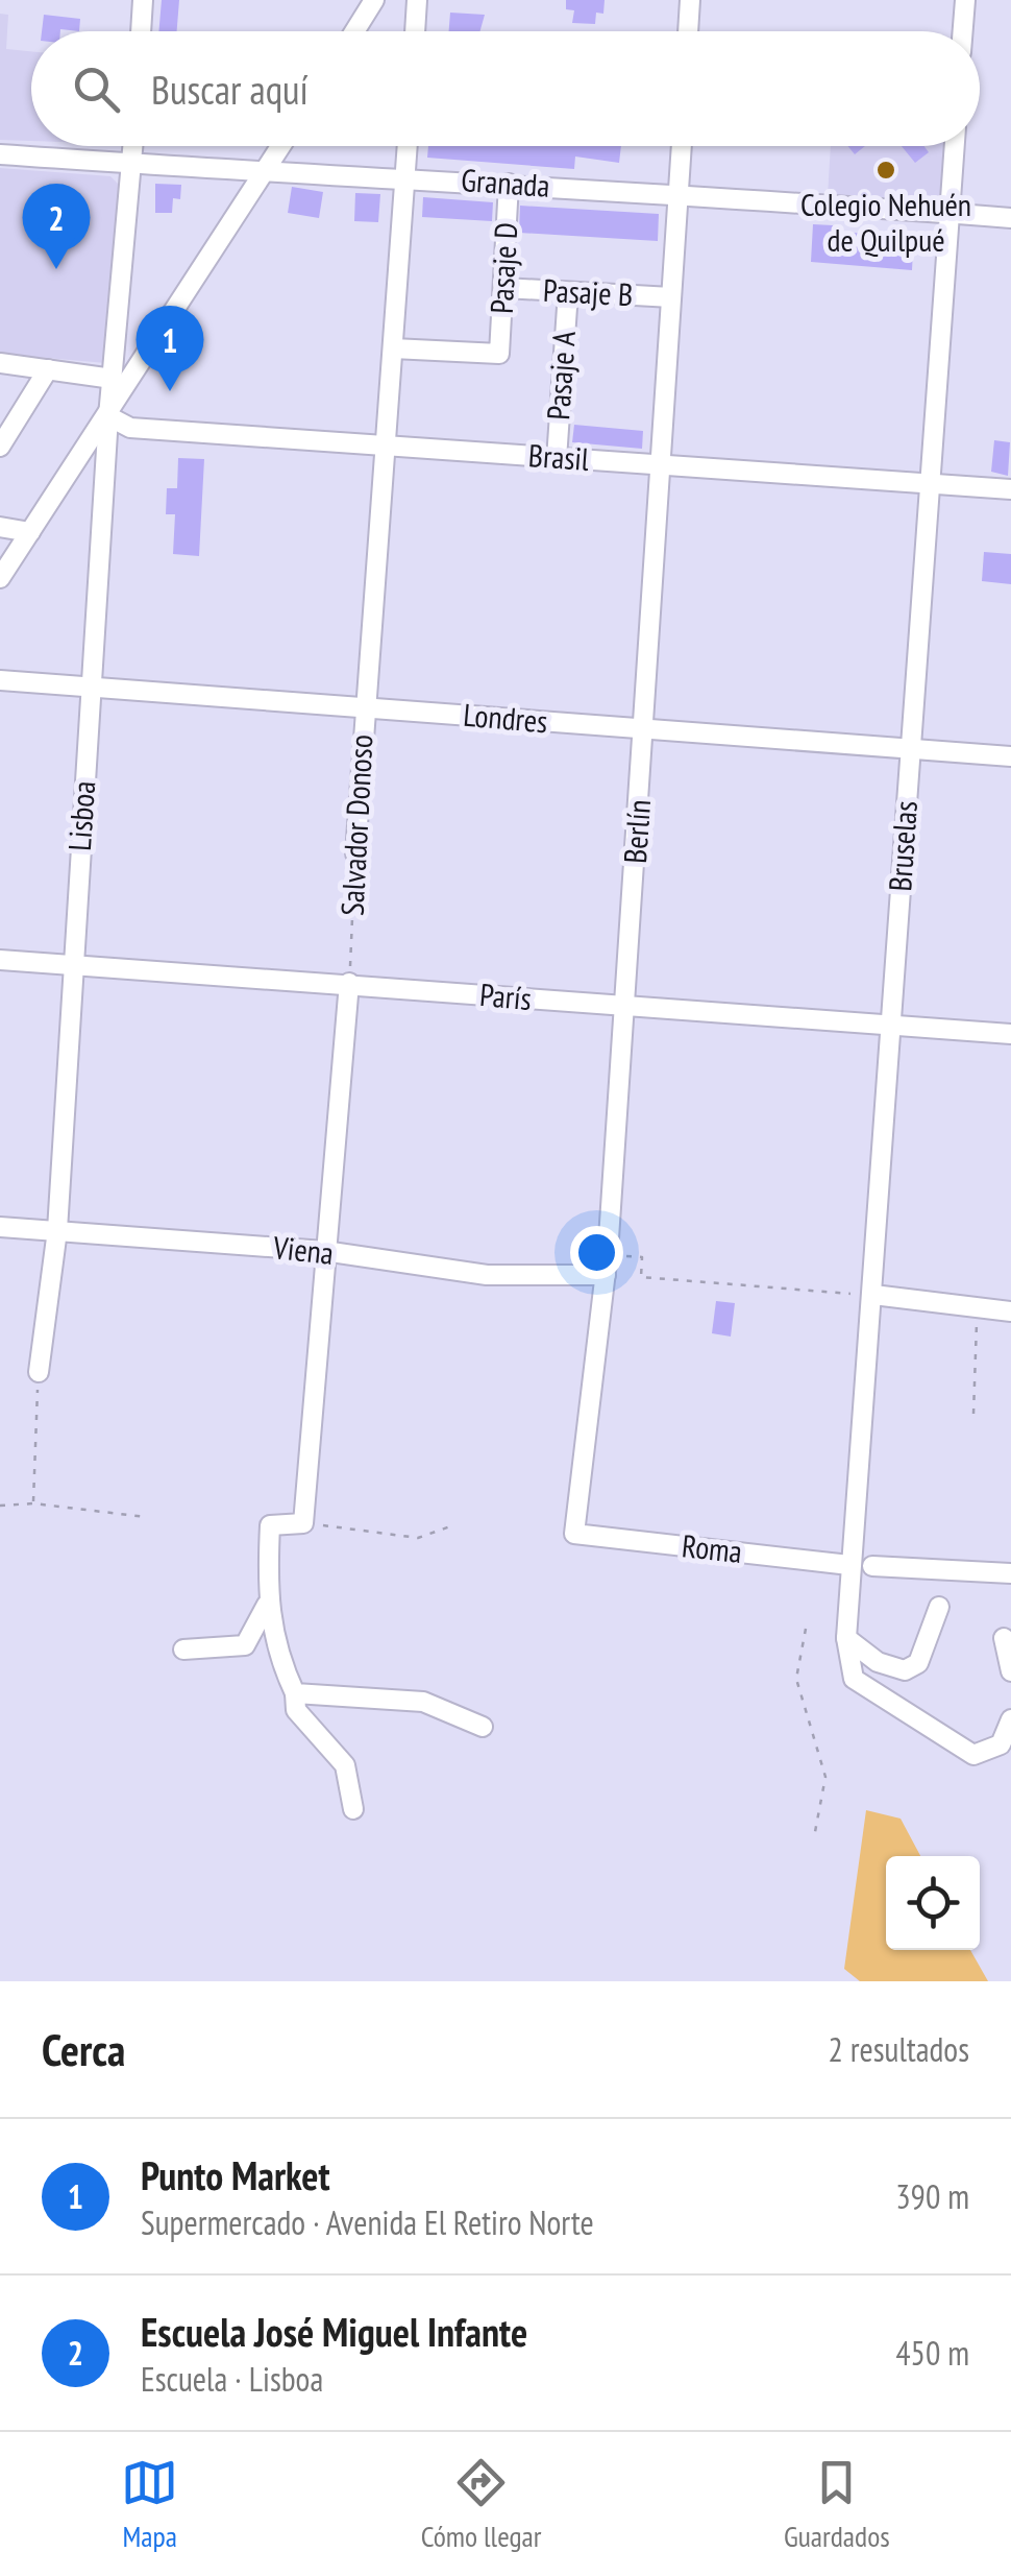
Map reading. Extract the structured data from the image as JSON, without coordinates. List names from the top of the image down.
{
  "streets": {
    "street": [
      "Granada",
      "Pasaje D",
      "Pasaje B",
      "Pasaje A",
      "Brasil",
      "Londres",
      "Lisboa",
      "Salvador Donoso",
      "Berlín",
      "Bruselas",
      "París",
      "Viena",
      "Roma"
    ]
  },
  "crossings": [
    ["Granada", "Pasaje D"],
    ["Granada", "Lisboa"],
    ["Granada", "Salvador Donoso"],
    ["Granada", "Berlín"],
    ["Granada", "Bruselas"],
    ["Pasaje D", "Pasaje B"],
    ["Pasaje D", "Salvador Donoso"],
    ["Pasaje B", "Pasaje A"],
    ["Pasaje B", "Berlín"],
    ["Pasaje A", "Brasil"],
    ["Brasil", "Lisboa"],
    ["Brasil", "Salvador Donoso"],
    ["Brasil", "Berlín"],
    ["Brasil", "Bruselas"],
    ["Londres", "Lisboa"],
    ["Londres", "Salvador Donoso"],
    ["Londres", "Berlín"],
    ["Londres", "Bruselas"],
    ["Lisboa", "París"],
    ["Lisboa", "Viena"],
    ["Salvador Donoso", "París"],
    ["Berlín", "París"],
    ["Berlín", "Viena"],
    ["Berlín", "Roma"],
    ["Bruselas", "París"],
    ["Bruselas", "Roma"]
  ],
  "places": ["Colegio Nehuén de Quilpué"],
  "page": {
    "search": "Buscar aquí",
    "pins": ["2", "1"],
    "heading": ["Cerca", "2 resultados"],
    "list": [
      {
        "mark": "1",
        "name": "Punto Market",
        "note": "Supermercado · Avenida El Retiro Norte",
        "value": "390 m"
      },
      {
        "mark": "2",
        "name": "Escuela José Miguel Infante",
        "note": "Escuela · Lisboa",
        "value": "450 m"
      }
    ],
    "nav": ["Mapa", "Cómo llegar", "Guardados"]
  }
}
